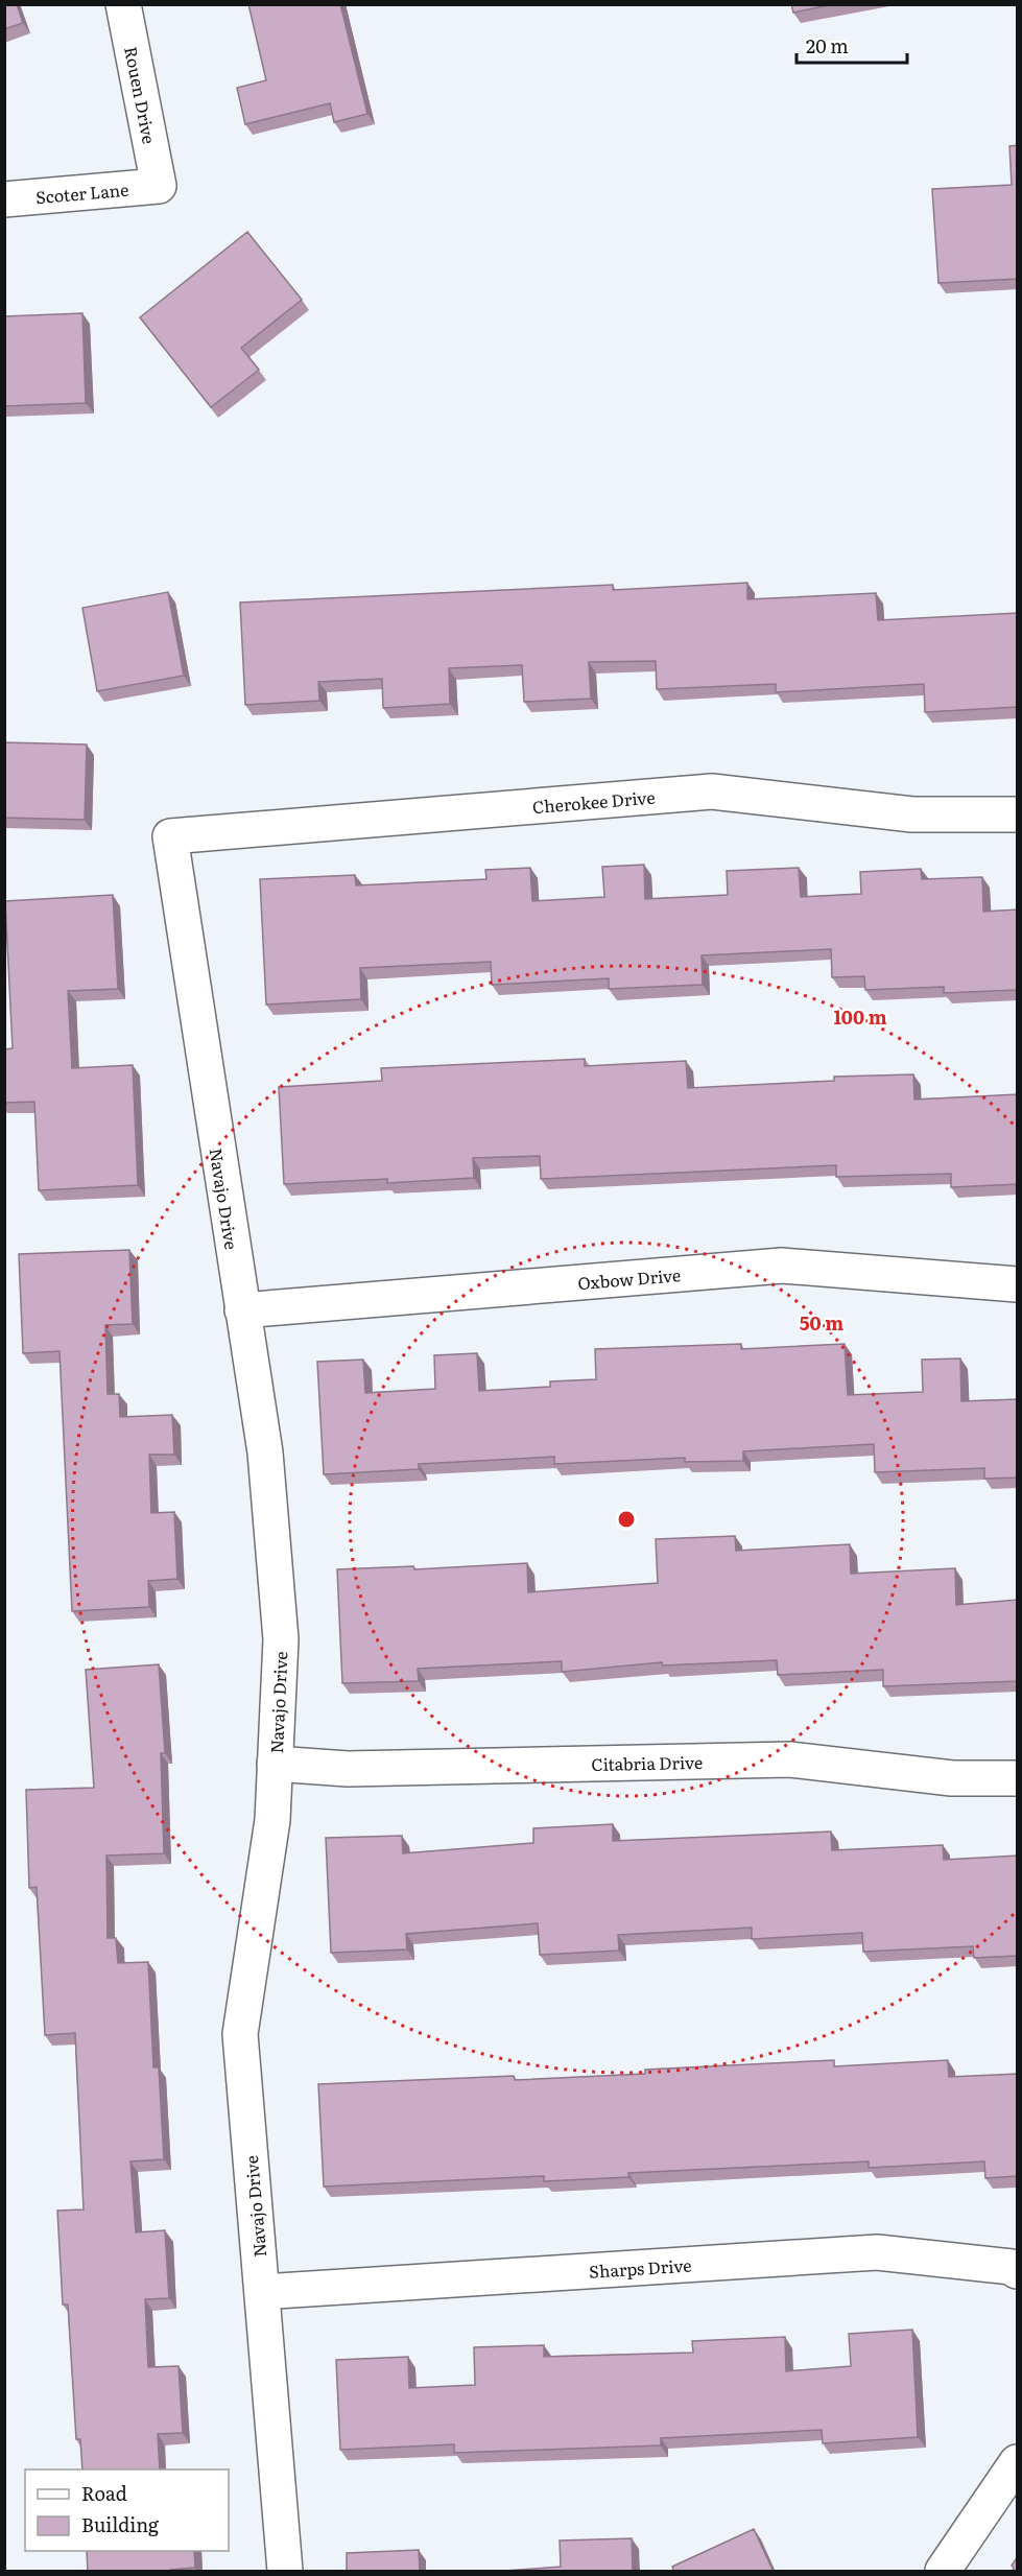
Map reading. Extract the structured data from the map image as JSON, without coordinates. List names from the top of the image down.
{
  "streets": {
    "street": [
      "Rouen Drive",
      "Scoter Lane",
      "Cherokee Drive",
      "Navajo Drive",
      "Oxbow Drive",
      "Citabria Drive",
      "Sharps Drive"
    ]
  },
  "crossings": [
    ["Rouen Drive", "Scoter Lane"],
    ["Cherokee Drive", "Navajo Drive"],
    ["Navajo Drive", "Oxbow Drive"],
    ["Navajo Drive", "Citabria Drive"],
    ["Navajo Drive", "Sharps Drive"]
  ],
  "legend": ["Road", "Building"],
  "scale_bar": "20 m",
  "rings": ["100 m", "50 m"]
}
